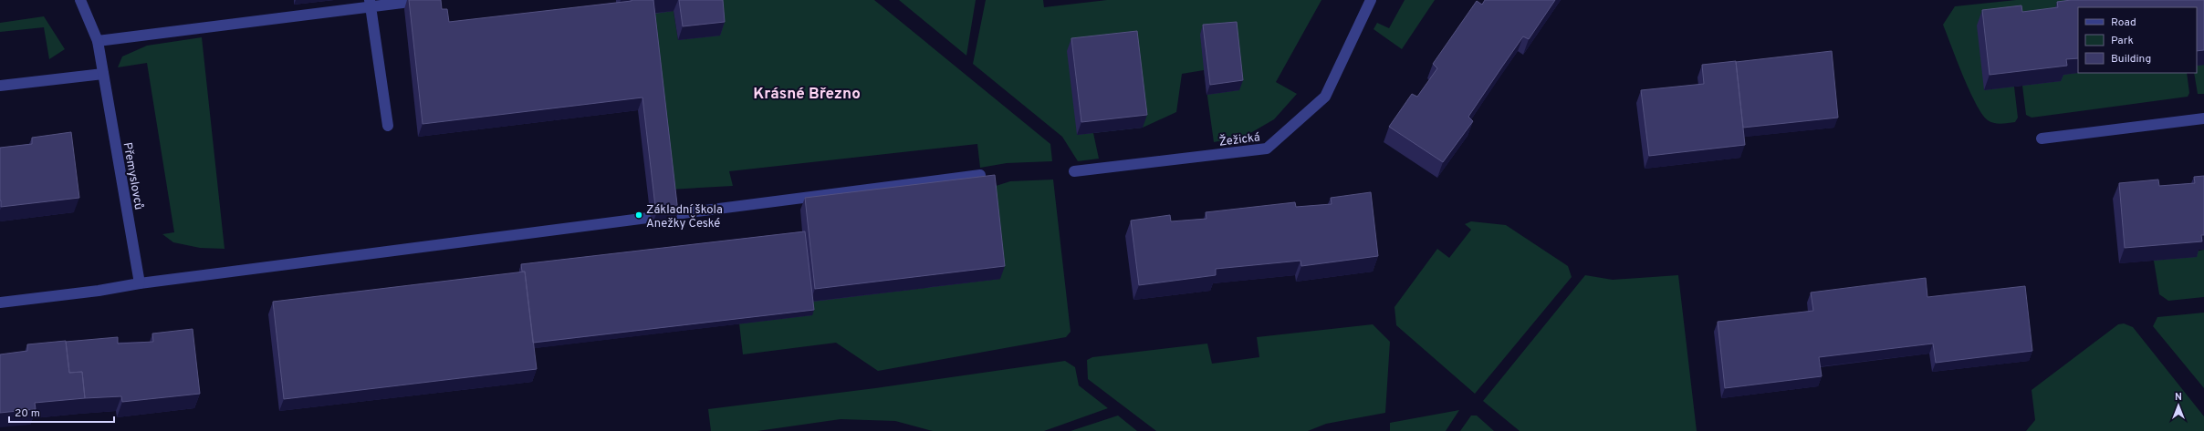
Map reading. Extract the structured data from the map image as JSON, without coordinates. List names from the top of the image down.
{
  "streets": {
    "street": ["Žežická", "Přemyslovců"]
  },
  "districts": ["Krásné Březno"],
  "places": ["Základní škola Anežky České"],
  "legend": ["Road", "Park", "Building"],
  "scale_bar": "20 m",
  "north": "top"
}
